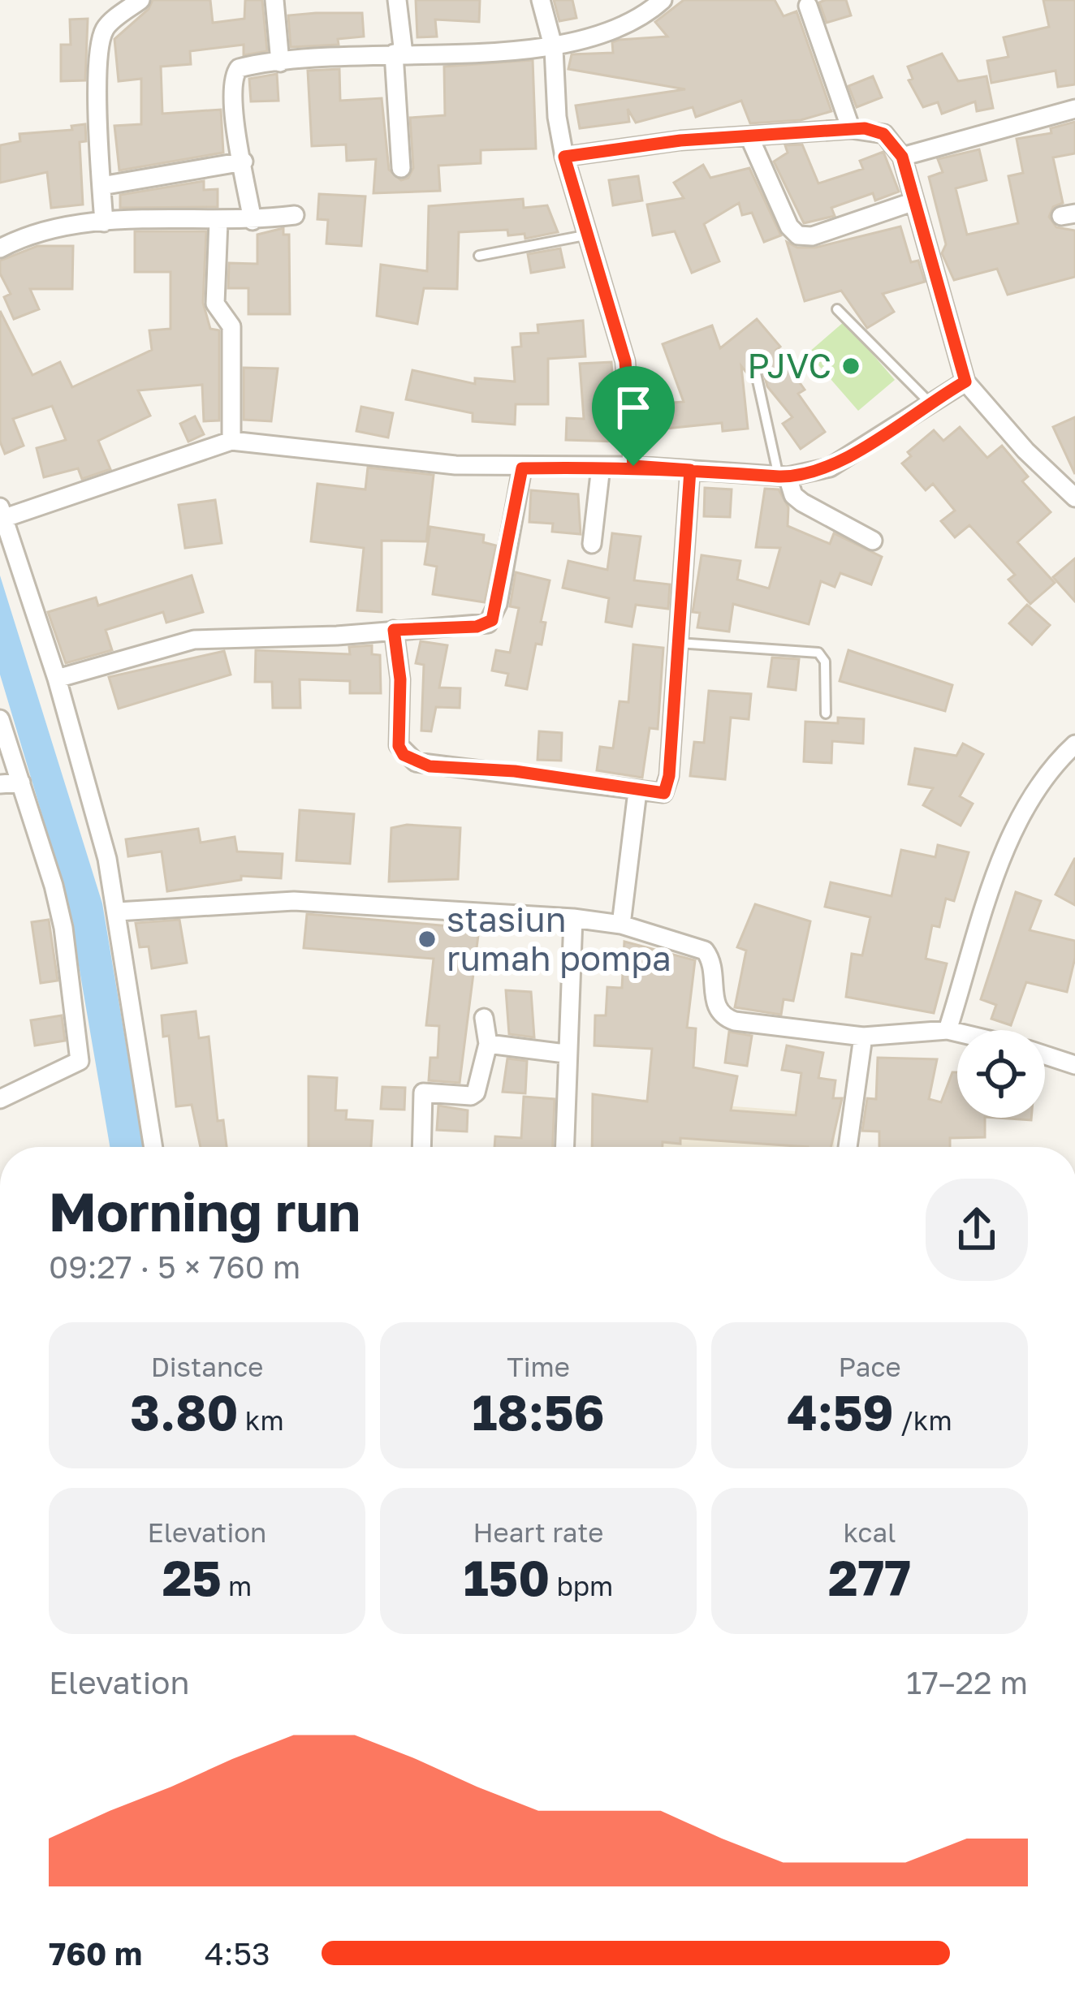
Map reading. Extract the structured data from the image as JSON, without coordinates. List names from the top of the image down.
{
  "places": ["PJVC", "stasiun rumah pompa"],
  "page": {
    "heading": ["Morning run", "09:27 · 5 × 760 m"],
    "stats": [
      ["Distance", "3.80 km"],
      ["Time", "18:56"],
      ["Pace", "4:59 /km"],
      ["Elevation", "25 m"],
      ["Heart rate", "150 bpm"],
      ["kcal", "277"]
    ],
    "chart": ["Elevation", "17–22 m"],
    "list": [
      {
        "name": "760 m",
        "note": "4:53"
      }
    ]
  }
}
